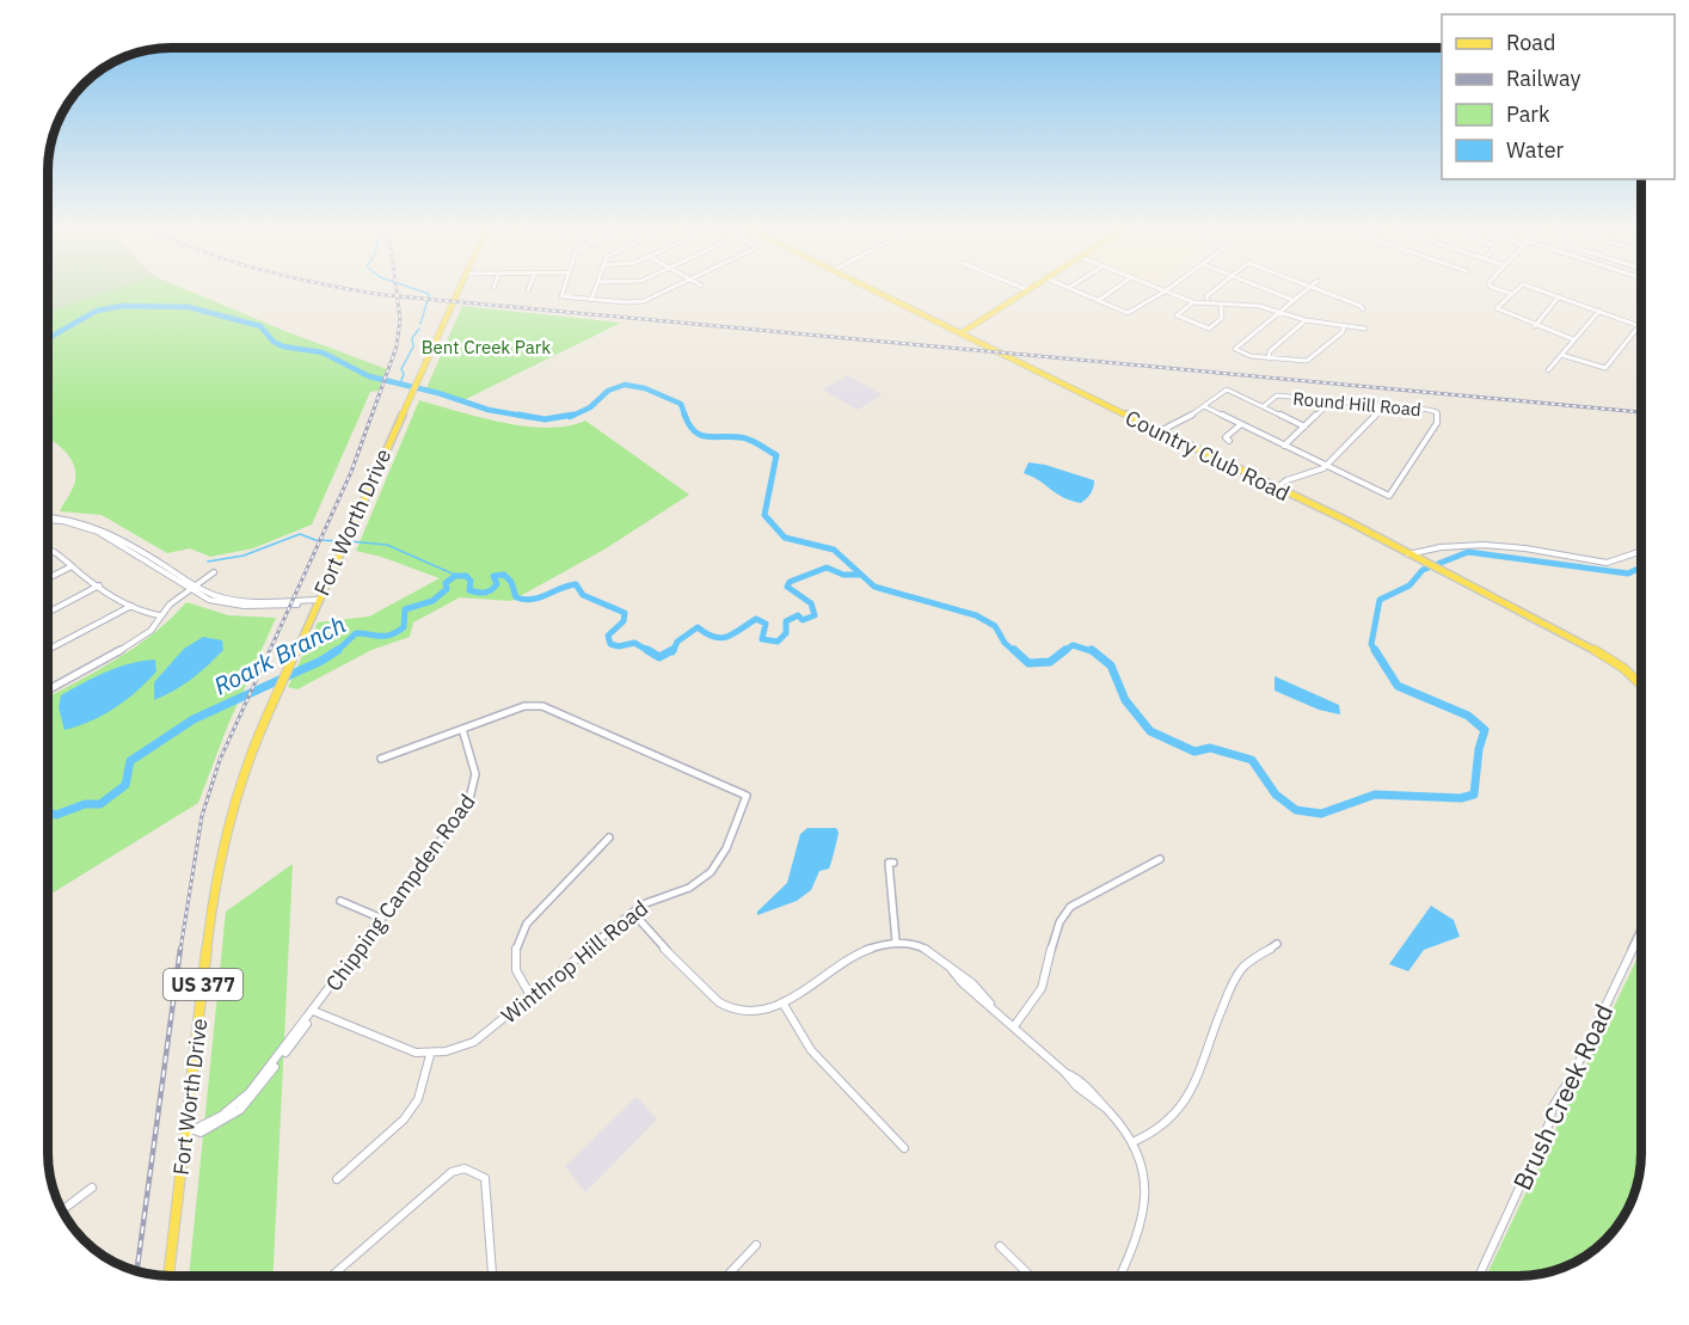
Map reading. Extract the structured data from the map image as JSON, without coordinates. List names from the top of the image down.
{
  "streets": {
    "main road": ["Country Club Road", "Fort Worth Drive", "US 377"],
    "street": [
      "Round Hill Road",
      "Chipping Campden Road",
      "Winthrop Hill Road",
      "Brush Creek Road"
    ]
  },
  "crossings": [
    ["Fort Worth Drive", "Chipping Campden Road"],
    ["Chipping Campden Road", "Winthrop Hill Road"]
  ],
  "water": ["Roark Branch"],
  "parks": ["Bent Creek Park"],
  "legend": [
    "Road",
    "Railway",
    "Park",
    "Water"
  ]
}
